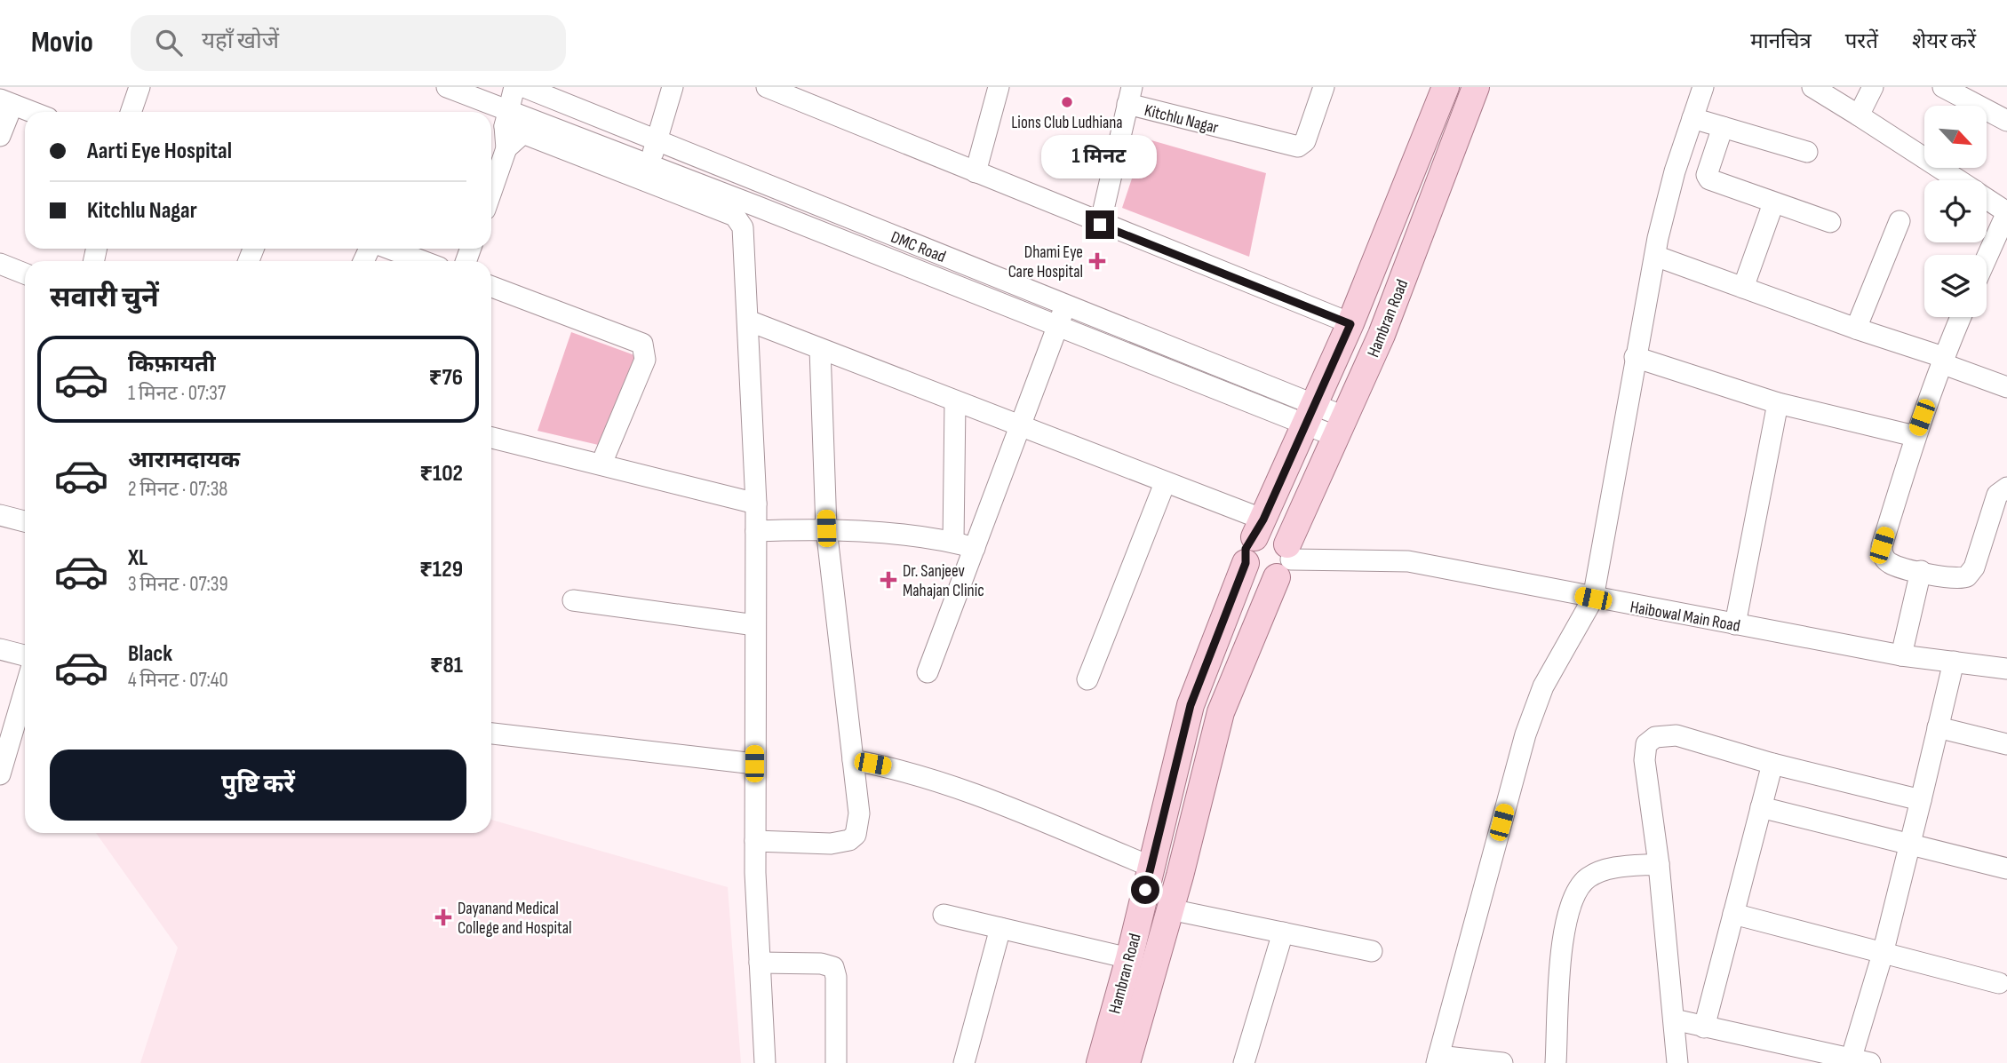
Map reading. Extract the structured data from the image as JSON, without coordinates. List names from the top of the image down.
{
  "streets": {
    "main road": ["Hambran Road"],
    "street": ["Kitchlu Nagar", "DMC Road", "Haibowal Main Road"]
  },
  "crossings": [
    ["DMC Road", "Hambran Road"],
    ["Hambran Road", "Haibowal Main Road"]
  ],
  "places": {
    "other": ["Lions Club Ludhiana"],
    "health": ["Dhami Eye Care Hospital", "Dr. Sanjeev Mahajan Clinic", "Dayanand Medical College and Hospital"]
  },
  "north": "bottom right",
  "page": {
    "header": "Movio",
    "search": "यहाँ खोजें",
    "nav": ["मानचित्र", "परतें", "शेयर करें"],
    "banner": ["Aarti Eye Hospital", "Kitchlu Nagar"],
    "bubble": "1 मिनट",
    "heading": "सवारी चुनें",
    "list": [
      {
        "name": "किफ़ायती",
        "note": "1 मिनट · 07:37",
        "value": "₹76"
      },
      {
        "name": "आरामदायक",
        "note": "2 मिनट · 07:38",
        "value": "₹102"
      },
      {
        "name": "XL",
        "note": "3 मिनट · 07:39",
        "value": "₹129"
      },
      {
        "name": "Black",
        "note": "4 मिनट · 07:40",
        "value": "₹81"
      }
    ],
    "buttons": "पुष्टि करें"
  }
}
